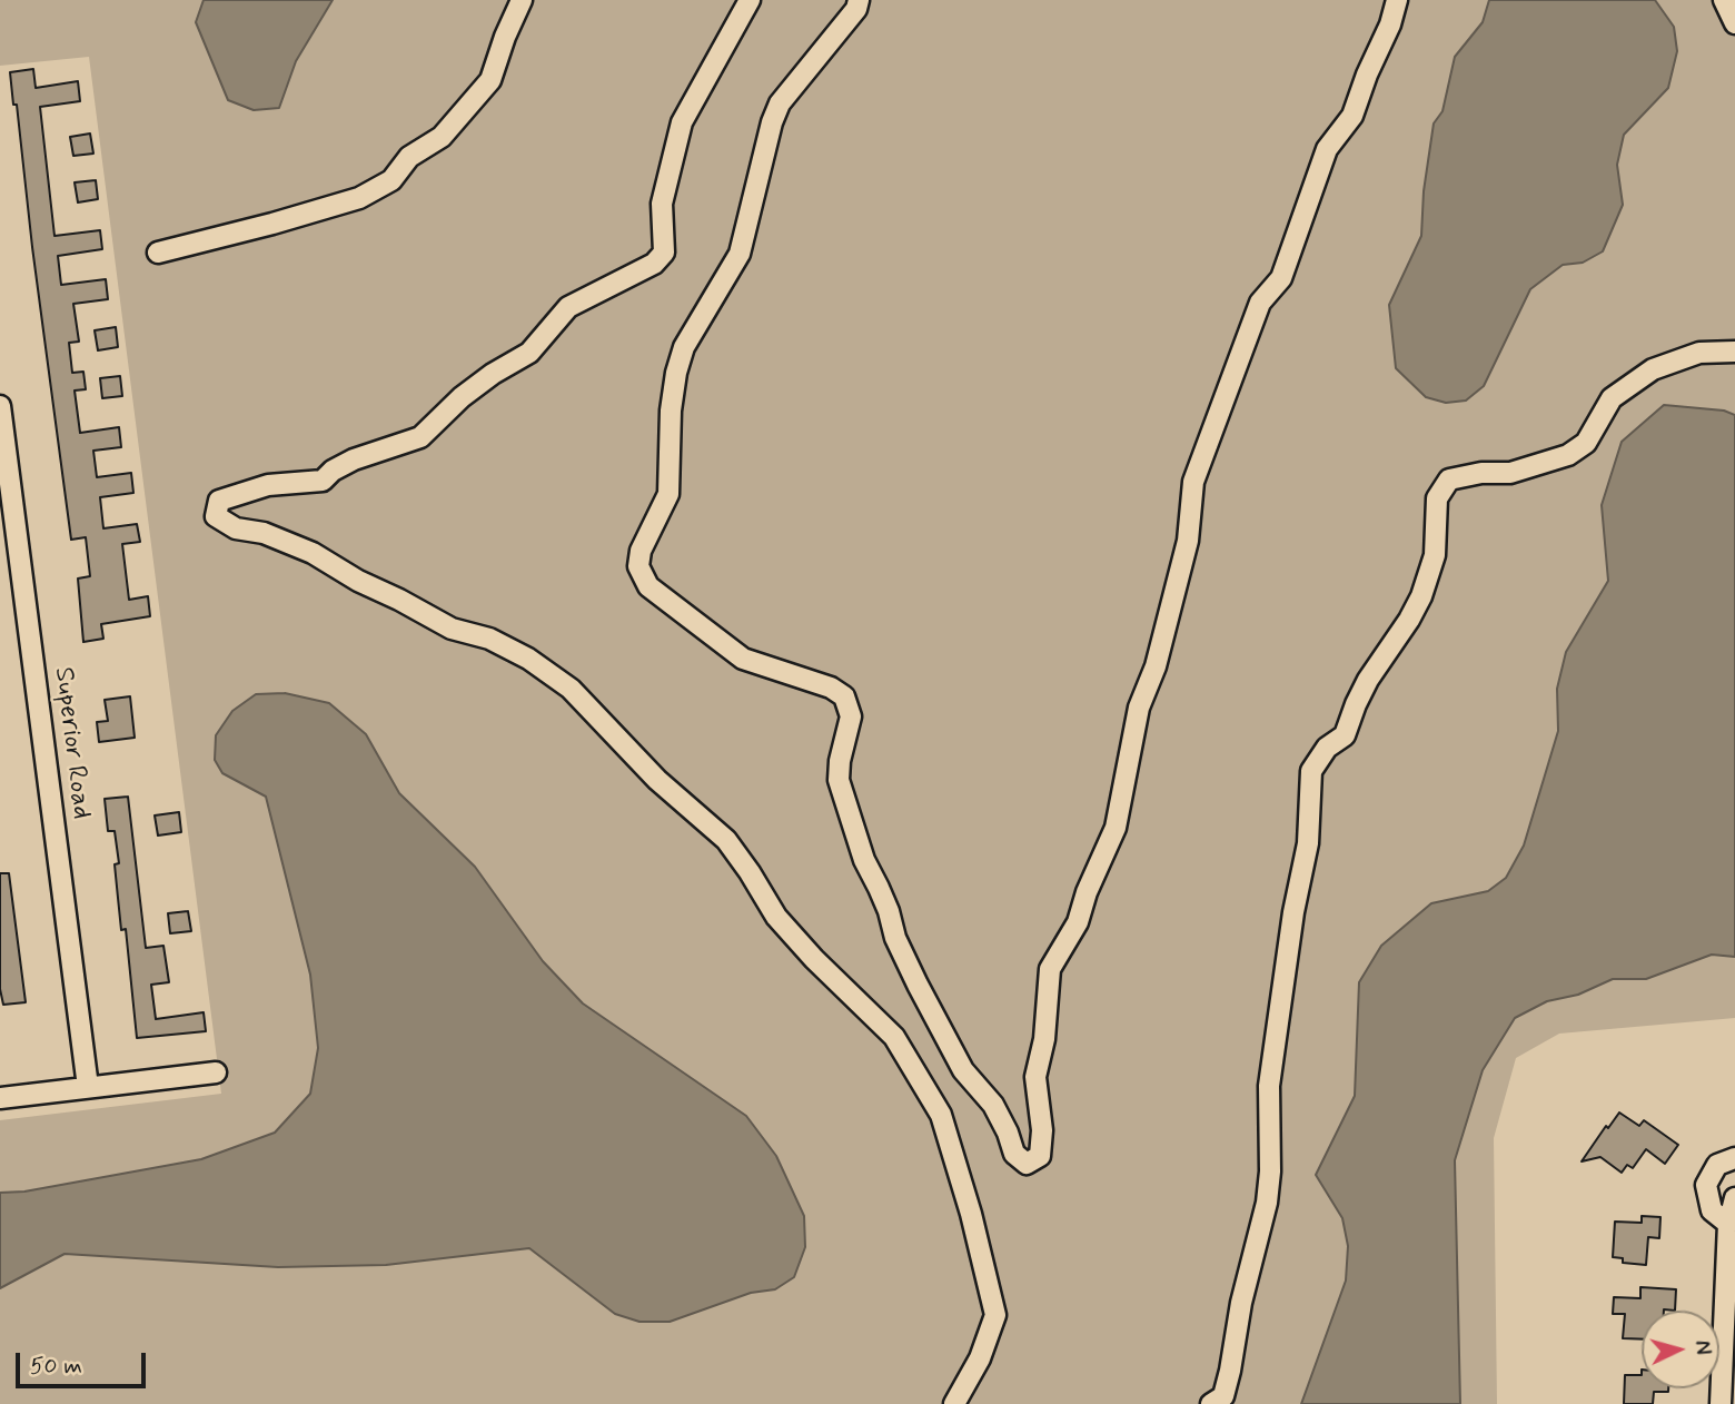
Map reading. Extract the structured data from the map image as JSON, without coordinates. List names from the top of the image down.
{
  "streets": {
    "street": ["Superior Road"]
  },
  "scale_bar": "50 m",
  "north": "right"
}
